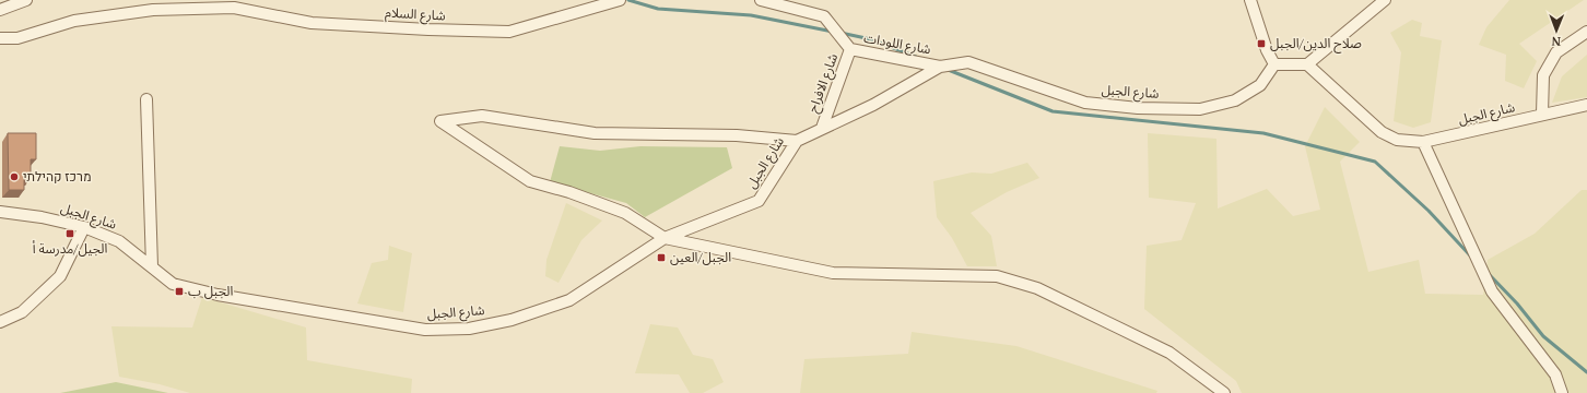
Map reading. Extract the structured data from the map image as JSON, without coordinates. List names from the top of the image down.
{
  "streets": {
    "street": [
      "شارع السلام",
      "شارع اللودات",
      "شارع الافراح",
      "شارع الجبل"
    ]
  },
  "crossings": [
    ["شارع اللودات", "شارع الافراح"],
    ["شارع اللودات", "شارع الجبل"],
    ["شارع الافراح", "شارع الجبل"]
  ],
  "places": {
    "transit": [
      "صلاح الدين/الجبل",
      "الجيل/مدرسة أ",
      "الجبل/العين",
      "الجبل ب"
    ],
    "other": ["מרכז קהילתי"]
  },
  "north": "bottom"
}
